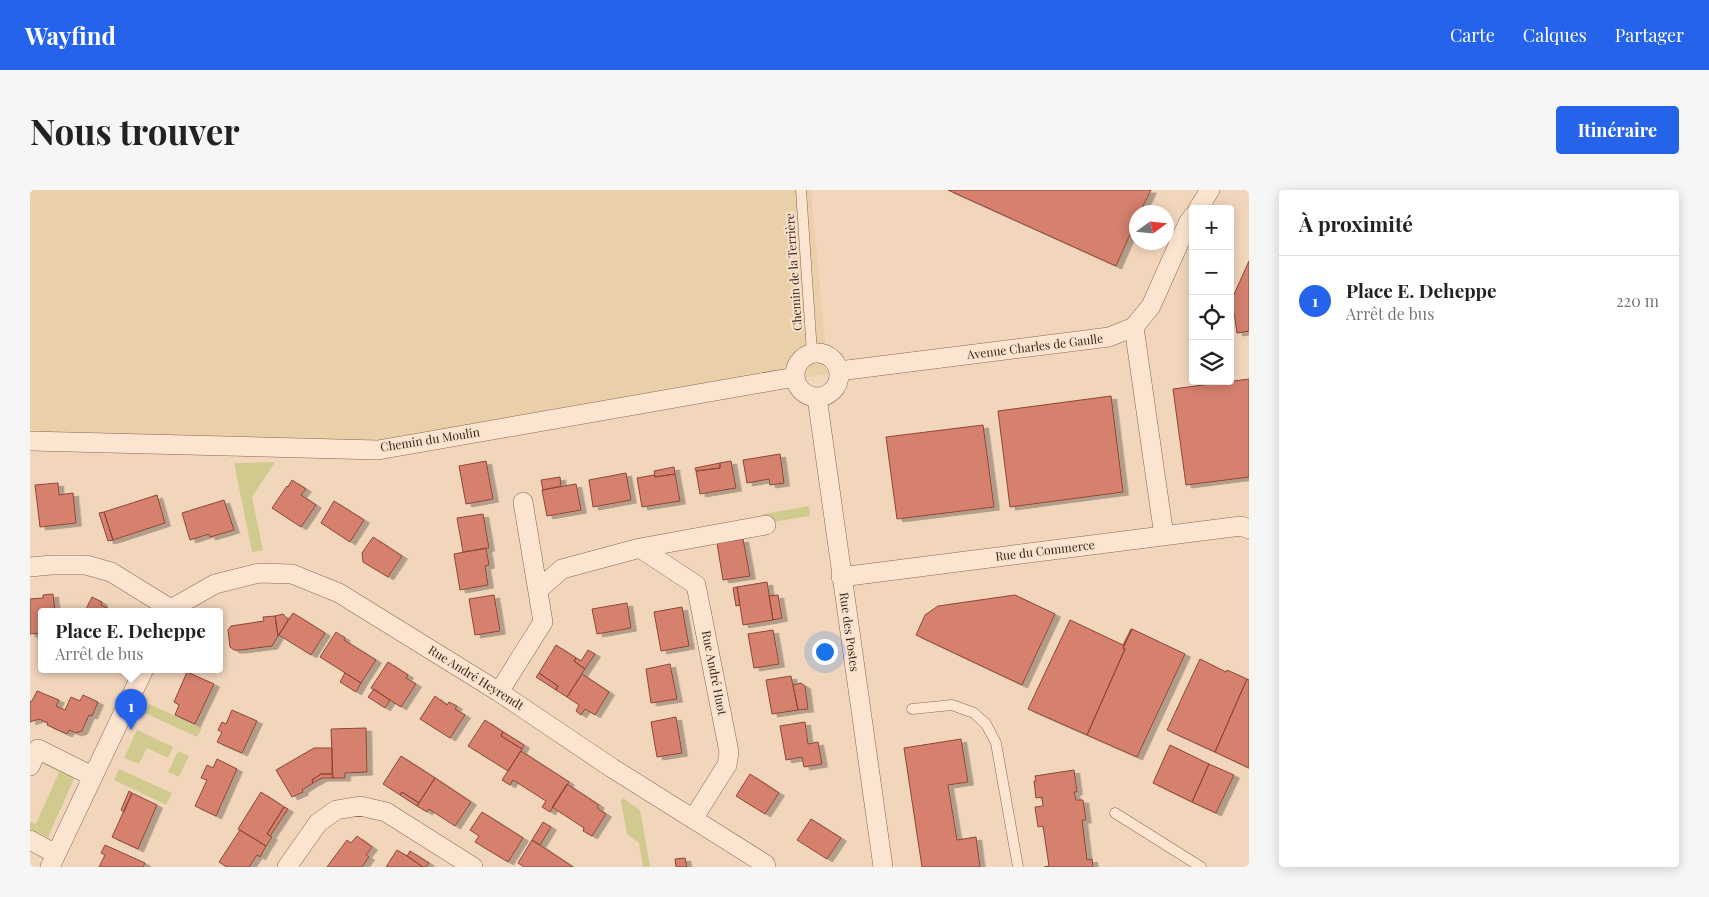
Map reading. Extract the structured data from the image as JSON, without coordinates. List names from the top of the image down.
{
  "streets": {
    "street": [
      "Avenue Charles de Gaulle",
      "Chemin du Moulin",
      "Rue du Commerce",
      "Rue des Postes",
      "Rue André Huot",
      "Rue André Heyrendt"
    ],
    "lane": ["Chemin de la Terrière"]
  },
  "crossings": [
    ["Chemin de la Terrière", "Avenue Charles de Gaulle"],
    ["Chemin de la Terrière", "Chemin du Moulin"],
    ["Chemin de la Terrière", "Rue des Postes"],
    ["Avenue Charles de Gaulle", "Chemin du Moulin"],
    ["Avenue Charles de Gaulle", "Rue des Postes"],
    ["Chemin du Moulin", "Rue des Postes"],
    ["Rue du Commerce", "Rue des Postes"],
    ["Rue André Huot", "Rue André Heyrendt"]
  ],
  "north": "right",
  "page": {
    "header": "Wayfind",
    "nav": ["Carte", "Calques", "Partager"],
    "buttons": "Itinéraire",
    "title": "Nous trouver",
    "heading": "À proximité",
    "map_buttons": ["+", "−"],
    "list": [
      {
        "mark": "1",
        "name": "Place E. Deheppe",
        "note": "Arrêt de bus",
        "value": "220 m"
      }
    ],
    "popup": ["Place E. Deheppe", "Arrêt de bus"],
    "pins": "1"
  }
}
